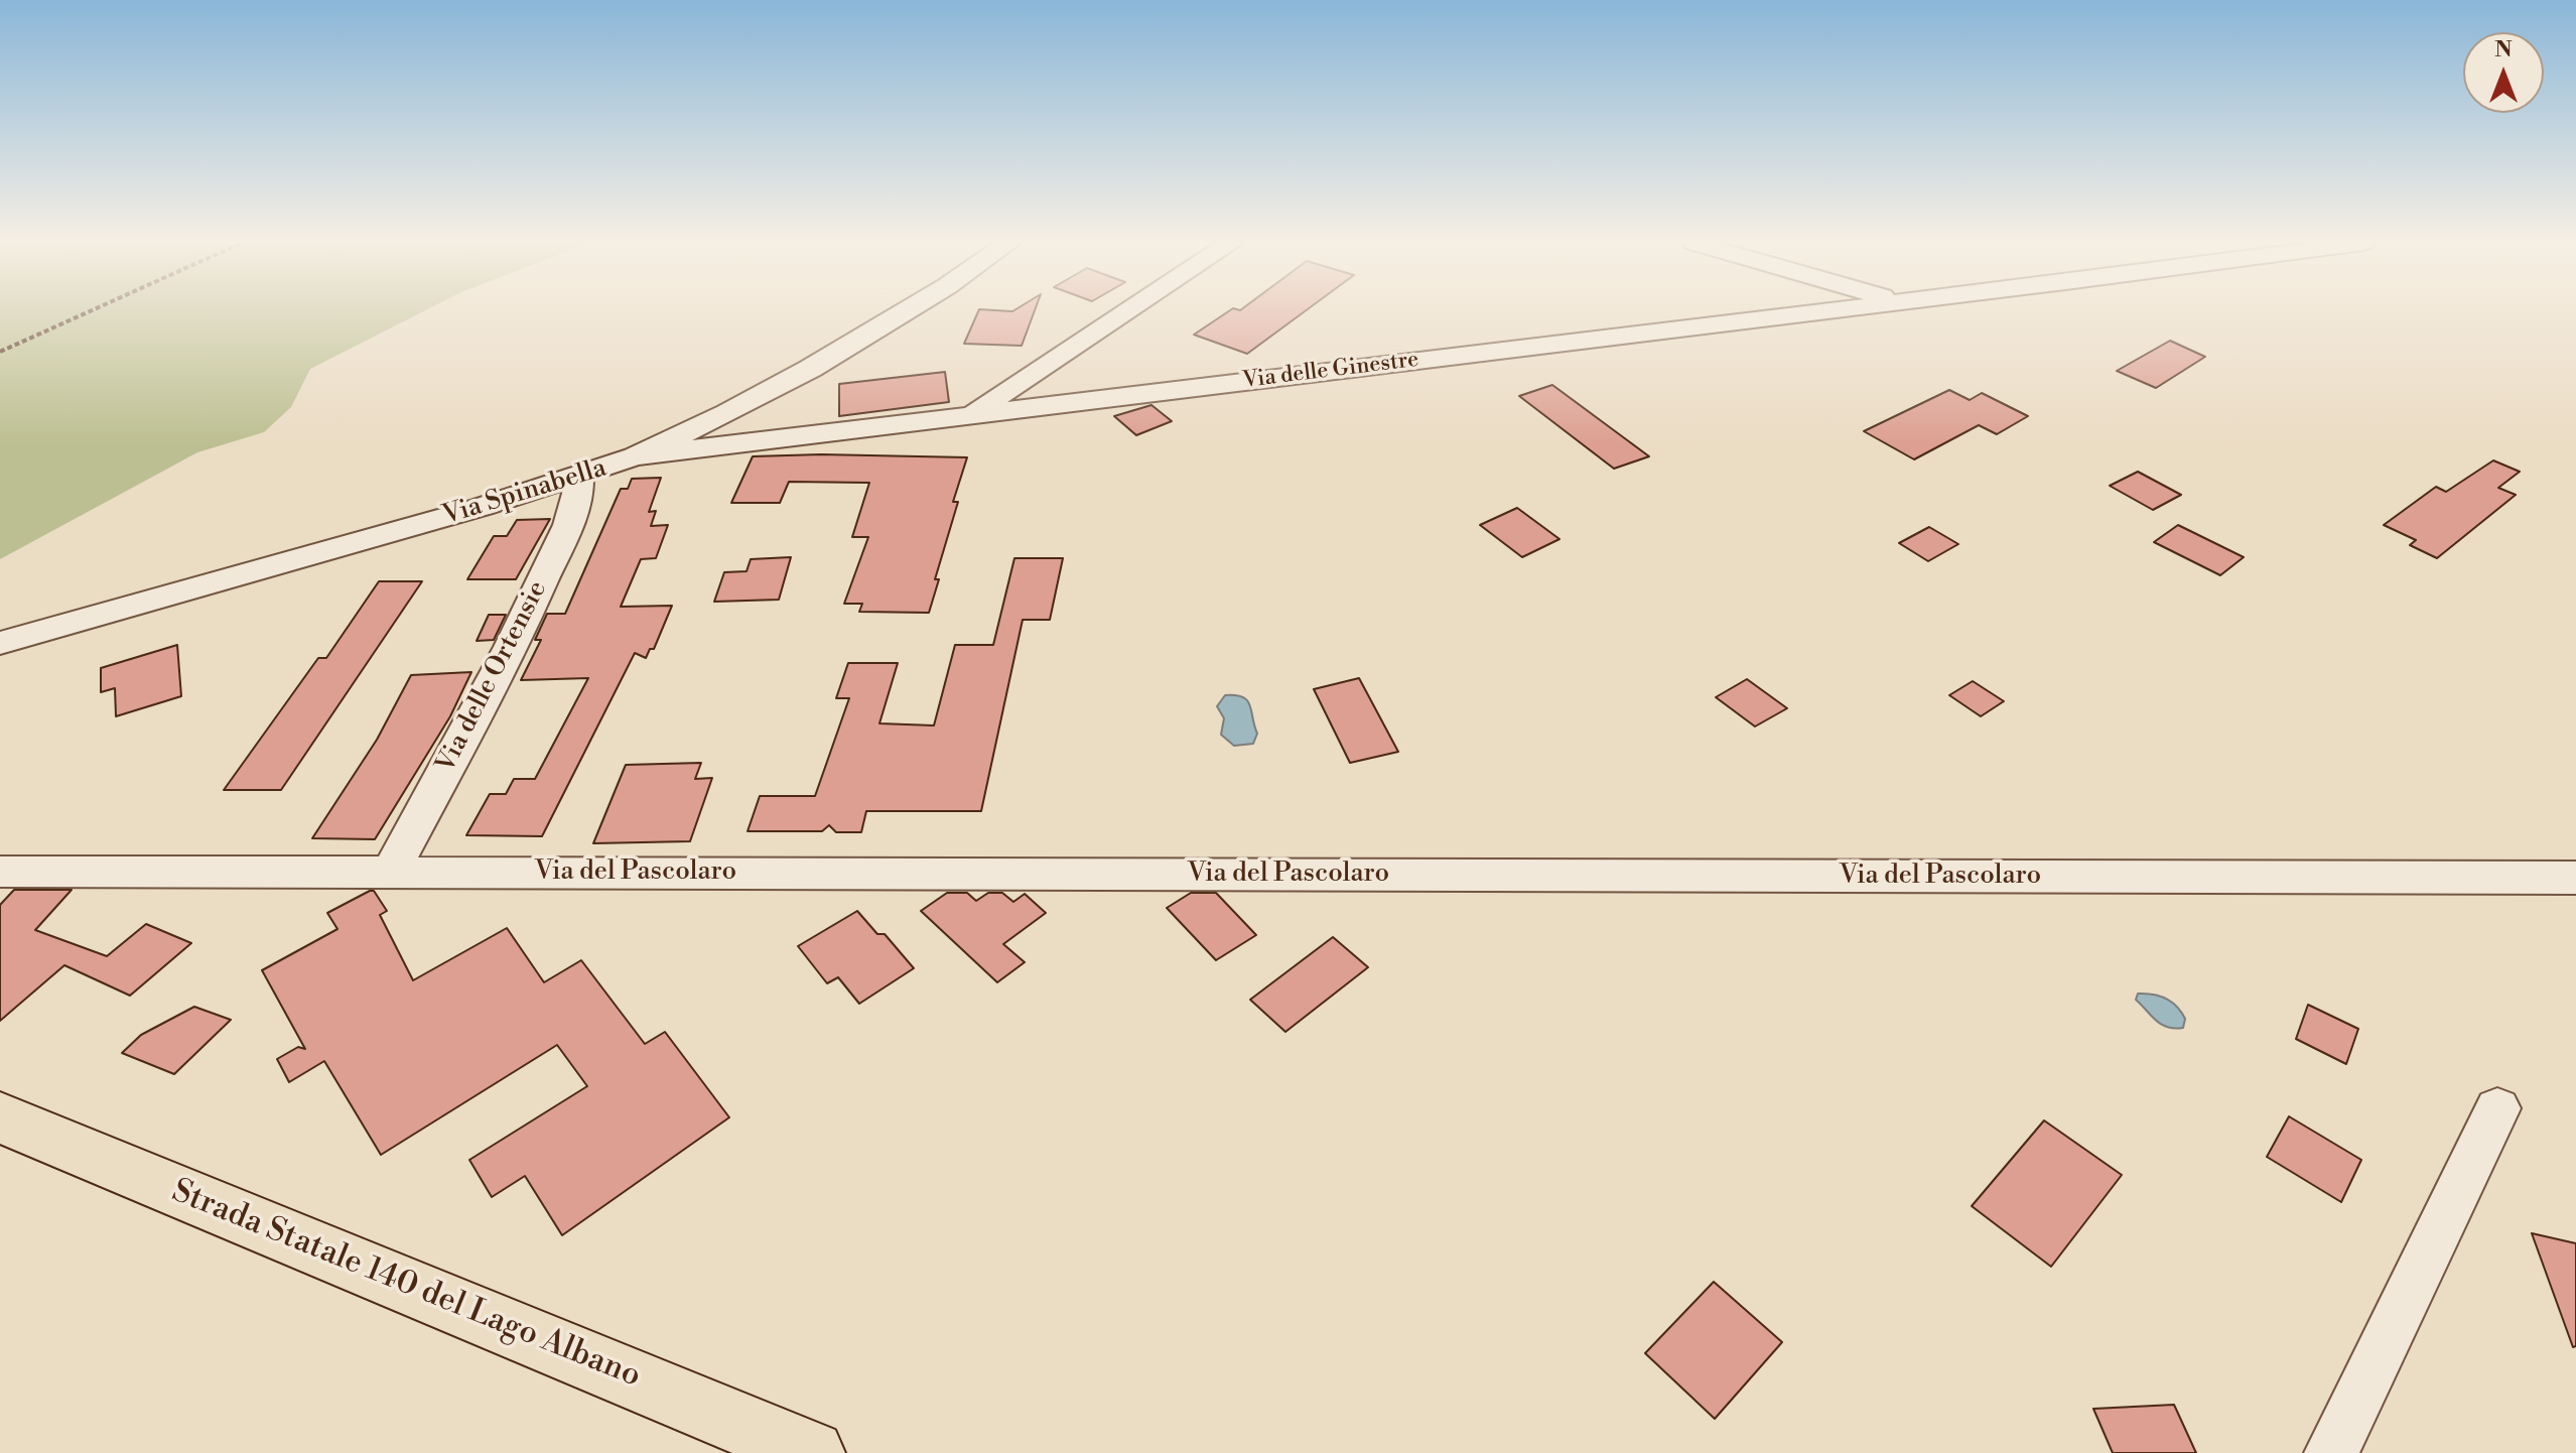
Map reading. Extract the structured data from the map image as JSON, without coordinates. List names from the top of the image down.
{
  "streets": {
    "main road": ["Strada Statale 140 del Lago Albano"],
    "street": [
      "Via delle Ginestre",
      "Via Spinabella",
      "Via delle Ortensie",
      "Via del Pascolaro"
    ]
  },
  "crossings": [
    ["Via delle Ginestre", "Via Spinabella"],
    ["Via Spinabella", "Via delle Ortensie"],
    ["Via delle Ortensie", "Via del Pascolaro"]
  ],
  "north": "top"
}
